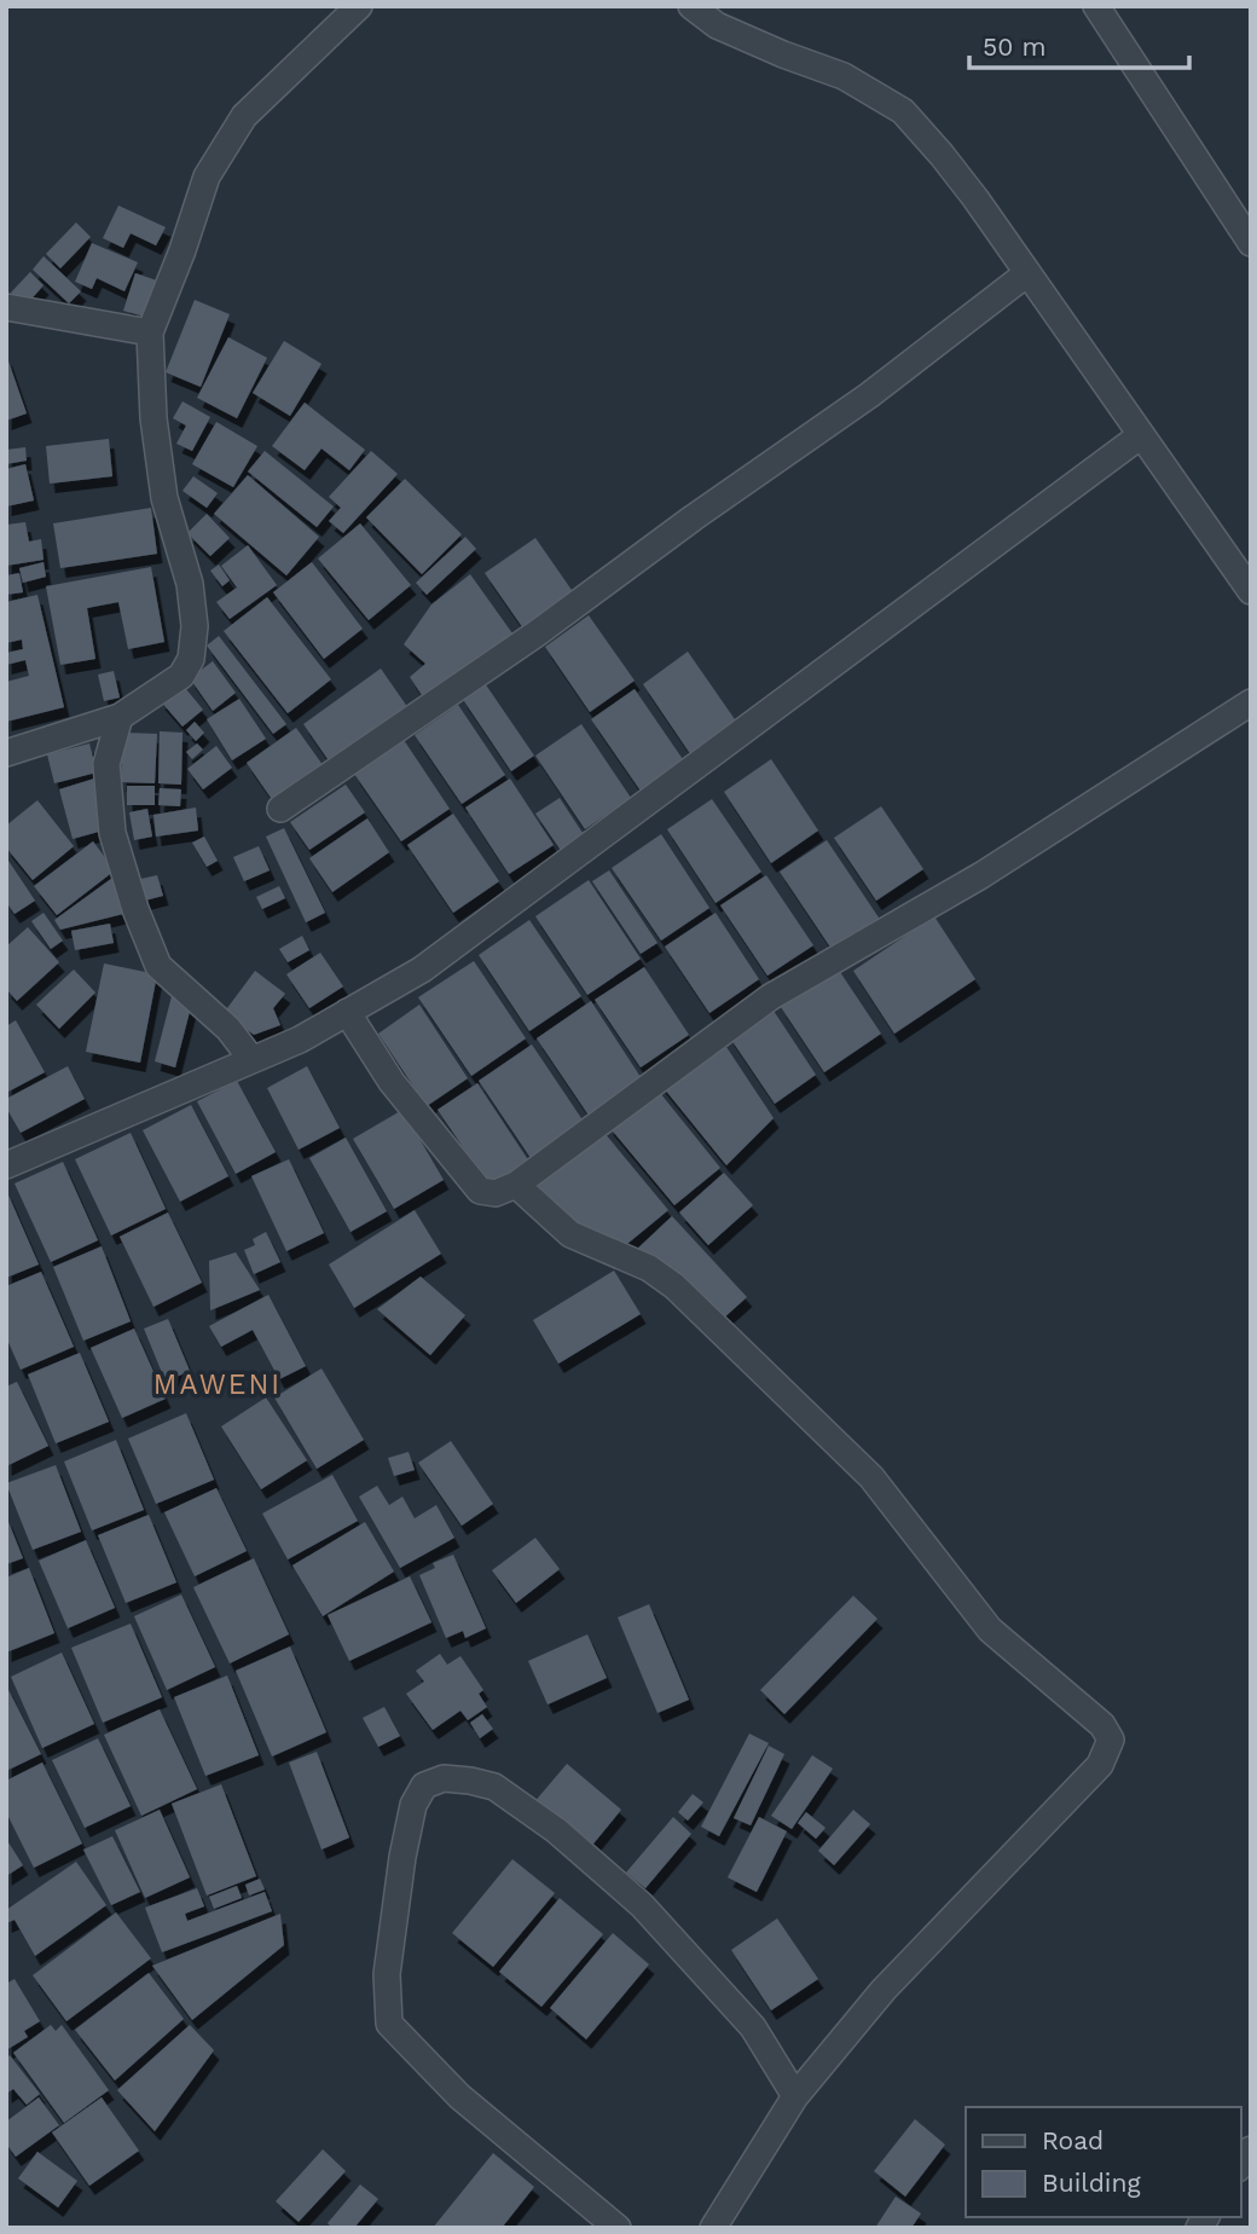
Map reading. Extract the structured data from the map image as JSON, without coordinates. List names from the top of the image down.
{
  "districts": ["MAWENI"],
  "legend": ["Road", "Building"],
  "scale_bar": "50 m"
}
